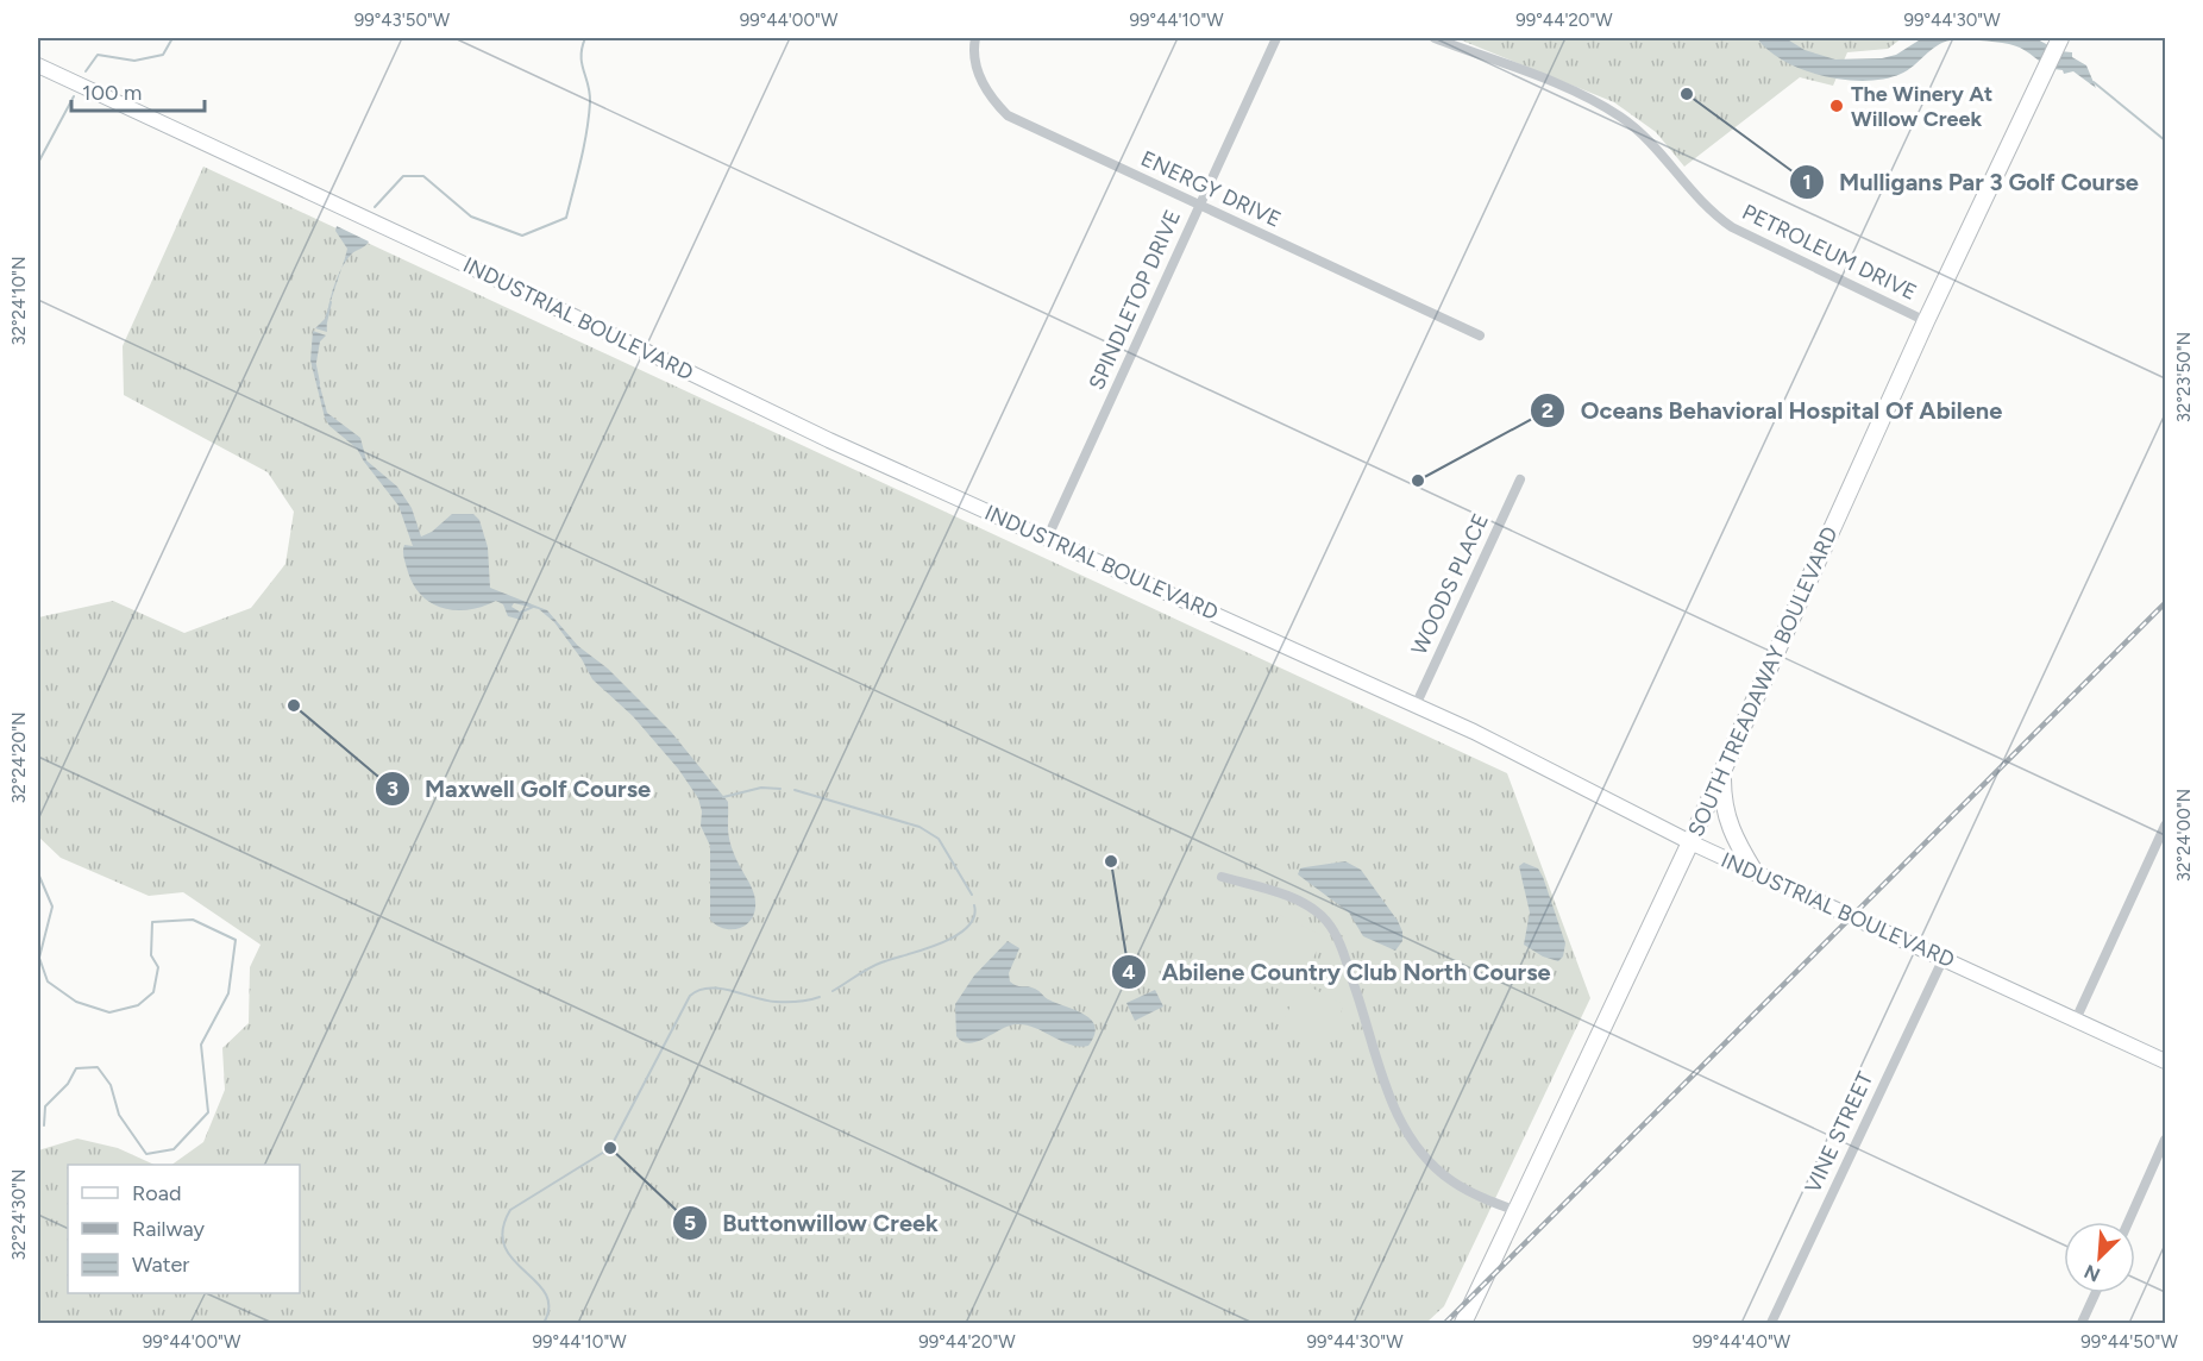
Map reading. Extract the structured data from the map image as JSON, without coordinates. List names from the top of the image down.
{
  "streets": {
    "main road": ["INDUSTRIAL BOULEVARD", "SOUTH TREADAWAY BOULEVARD"],
    "street": [
      "ENERGY DRIVE",
      "PETROLEUM DRIVE",
      "SPINDLETOP DRIVE",
      "WOODS PLACE",
      "VINE STREET"
    ]
  },
  "crossings": [
    ["ENERGY DRIVE", "SPINDLETOP DRIVE"],
    ["PETROLEUM DRIVE", "SOUTH TREADAWAY BOULEVARD"],
    ["SPINDLETOP DRIVE", "INDUSTRIAL BOULEVARD"],
    ["INDUSTRIAL BOULEVARD", "WOODS PLACE"],
    ["INDUSTRIAL BOULEVARD", "SOUTH TREADAWAY BOULEVARD"],
    ["INDUSTRIAL BOULEVARD", "VINE STREET"]
  ],
  "places": [
    "Mulligans Par 3 Golf Course",
    "The Winery At Willow Creek",
    "Oceans Behavioral Hospital Of Abilene",
    "Maxwell Golf Course",
    "Abilene Country Club North Course",
    "Buttonwillow Creek"
  ],
  "legend": ["Road", "Railway", "Water"],
  "scale_bar": "100 m",
  "north": "bottom left",
  "coordinates": [
    "99°43'50\"W",
    "99°44'00\"W",
    "99°44'10\"W",
    "99°44'20\"W",
    "99°44'30\"W",
    "32°24'10\"N",
    "32°23'50\"N",
    "32°24'20\"N",
    "32°24'00\"N",
    "32°24'30\"N",
    "99°44'40\"W",
    "99°44'50\"W"
  ]
}
